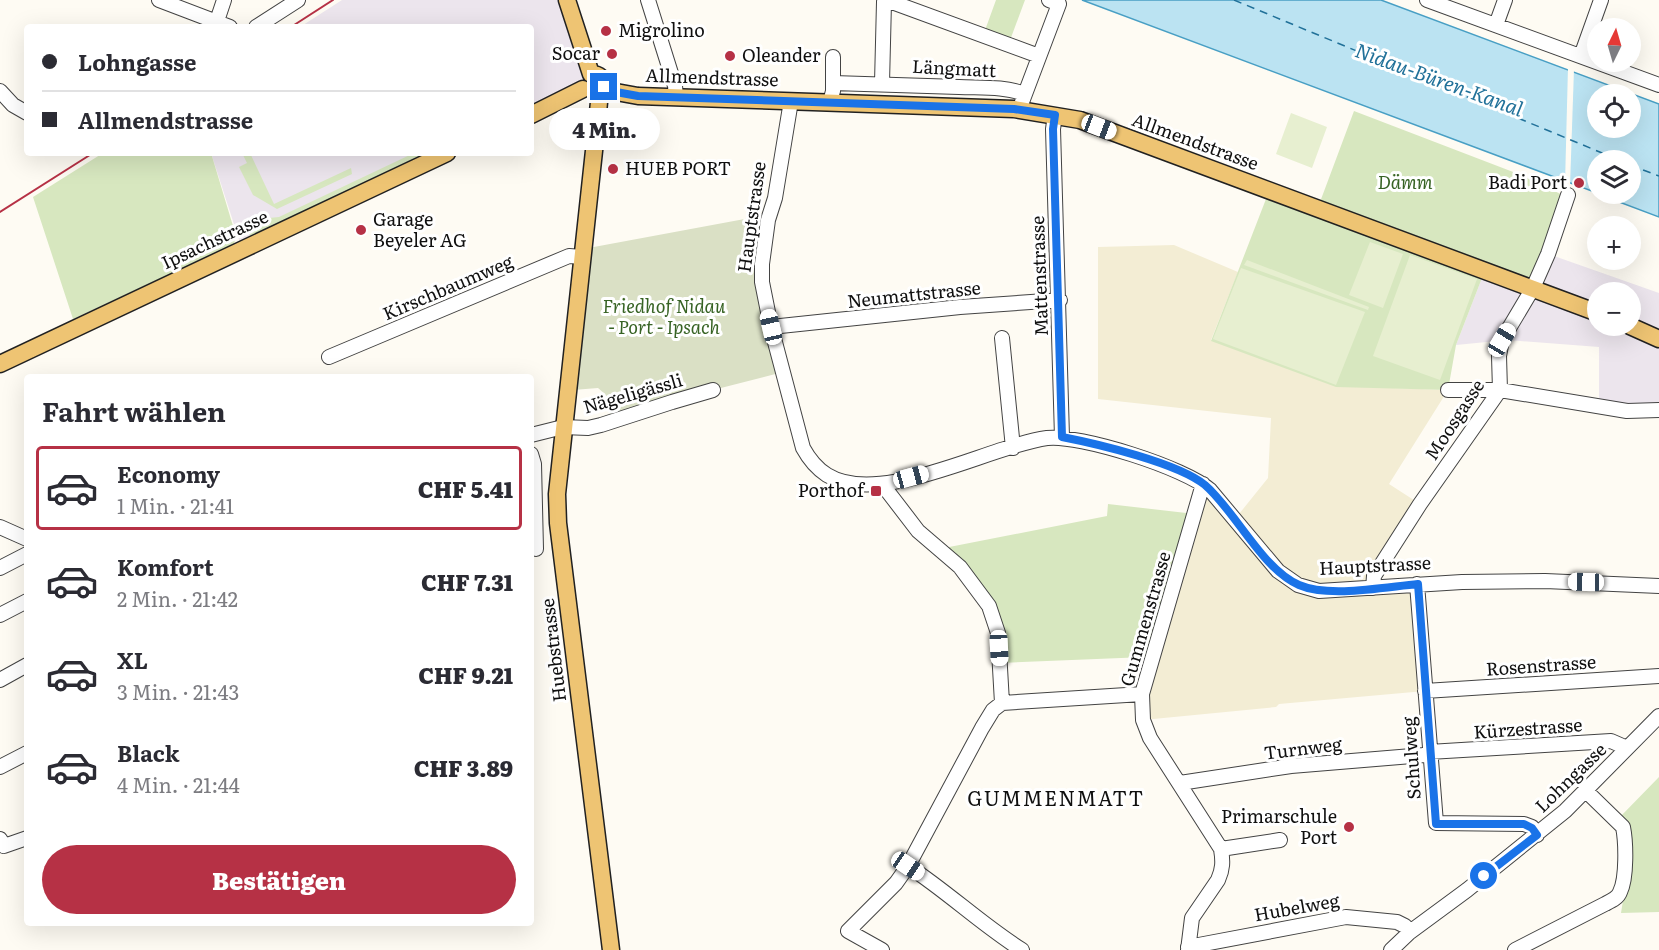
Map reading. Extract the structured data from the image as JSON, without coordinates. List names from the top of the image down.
{
  "streets": {
    "main road": ["Allmendstrasse", "Ipsachstrasse", "Huebstrasse"],
    "street": [
      "Längmatt",
      "Hauptstrasse",
      "Mattenstrasse",
      "Kirschbaumweg",
      "Neumattstrasse",
      "Nägeligässli",
      "Moosgasse",
      "Gummenstrasse",
      "Rosenstrasse",
      "Kürzestrasse",
      "Turnweg",
      "Schulweg",
      "Lohngasse",
      "Hubelweg"
    ]
  },
  "crossings": [
    ["Längmatt", "Allmendstrasse"],
    ["Allmendstrasse", "Hauptstrasse"],
    ["Allmendstrasse", "Mattenstrasse"],
    ["Allmendstrasse", "Moosgasse"],
    ["Allmendstrasse", "Huebstrasse"],
    ["Hauptstrasse", "Mattenstrasse"],
    ["Hauptstrasse", "Neumattstrasse"],
    ["Hauptstrasse", "Moosgasse"],
    ["Hauptstrasse", "Gummenstrasse"],
    ["Hauptstrasse", "Schulweg"],
    ["Mattenstrasse", "Neumattstrasse"],
    ["Kirschbaumweg", "Huebstrasse"],
    ["Nägeligässli", "Huebstrasse"],
    ["Gummenstrasse", "Turnweg"],
    ["Rosenstrasse", "Schulweg"],
    ["Kürzestrasse", "Turnweg"],
    ["Kürzestrasse", "Schulweg"],
    ["Kürzestrasse", "Lohngasse"],
    ["Turnweg", "Schulweg"],
    ["Schulweg", "Lohngasse"],
    ["Lohngasse", "Hubelweg"]
  ],
  "districts": ["GUMMENMATT"],
  "water": ["Nidau-Büren-Kanal"],
  "parks": ["Dämm", "Friedhof Nidau - Port - Ipsach"],
  "places": {
    "other": [
      "Migrolino",
      "Socar",
      "Oleander",
      "HUEB PORT",
      "Badi Port",
      "Garage Beyeler AG",
      "Primarschule Port"
    ],
    "transit": ["Porthof"]
  },
  "north": "top",
  "page": {
    "map_buttons": ["+", "−"],
    "banner": ["Lohngasse", "Allmendstrasse"],
    "bubble": "4 Min.",
    "heading": "Fahrt wählen",
    "list": [
      {
        "name": "Economy",
        "note": "1 Min. · 21:41",
        "value": "CHF 5.41"
      },
      {
        "name": "Komfort",
        "note": "2 Min. · 21:42",
        "value": "CHF 7.31"
      },
      {
        "name": "XL",
        "note": "3 Min. · 21:43",
        "value": "CHF 9.21"
      },
      {
        "name": "Black",
        "note": "4 Min. · 21:44",
        "value": "CHF 3.89"
      }
    ],
    "buttons": "Bestätigen"
  }
}
